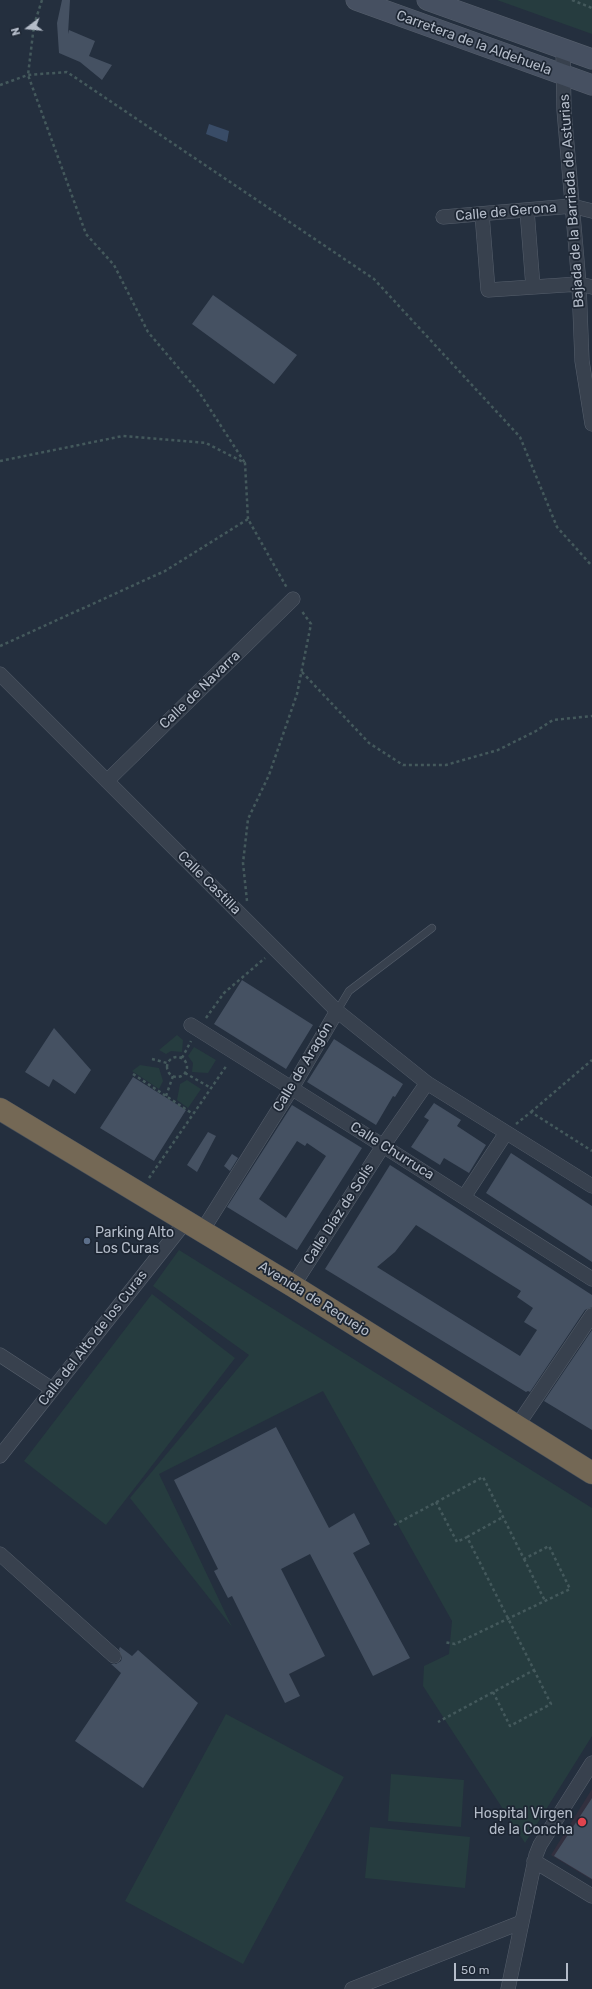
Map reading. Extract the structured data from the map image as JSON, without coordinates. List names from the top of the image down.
{
  "streets": {
    "highway": ["Avenida de Requejo"],
    "main road": ["Carretera de la Aldehuela"],
    "street": [
      "Bajada de la Barriada de Asturias",
      "Calle de Gerona",
      "Calle de Navarra",
      "Calle Castilla",
      "Calle de Aragón",
      "Calle Churruca",
      "Calle Díaz de Solís",
      "Calle del Alto de los Curas"
    ]
  },
  "crossings": [
    ["Carretera de la Aldehuela", "Bajada de la Barriada de Asturias"],
    ["Bajada de la Barriada de Asturias", "Calle de Gerona"],
    ["Calle de Navarra", "Calle Castilla"],
    ["Calle Castilla", "Calle de Aragón"],
    ["Calle Castilla", "Calle Díaz de Solís"],
    ["Calle de Aragón", "Calle Churruca"],
    ["Calle de Aragón", "Avenida de Requejo"],
    ["Calle de Aragón", "Calle del Alto de los Curas"],
    ["Calle Churruca", "Calle Díaz de Solís"],
    ["Calle Díaz de Solís", "Avenida de Requejo"],
    ["Avenida de Requejo", "Calle del Alto de los Curas"]
  ],
  "places": ["Parking Alto Los Curas", "Hospital Virgen de la Concha"],
  "scale_bar": "50 m",
  "north": "left"
}
